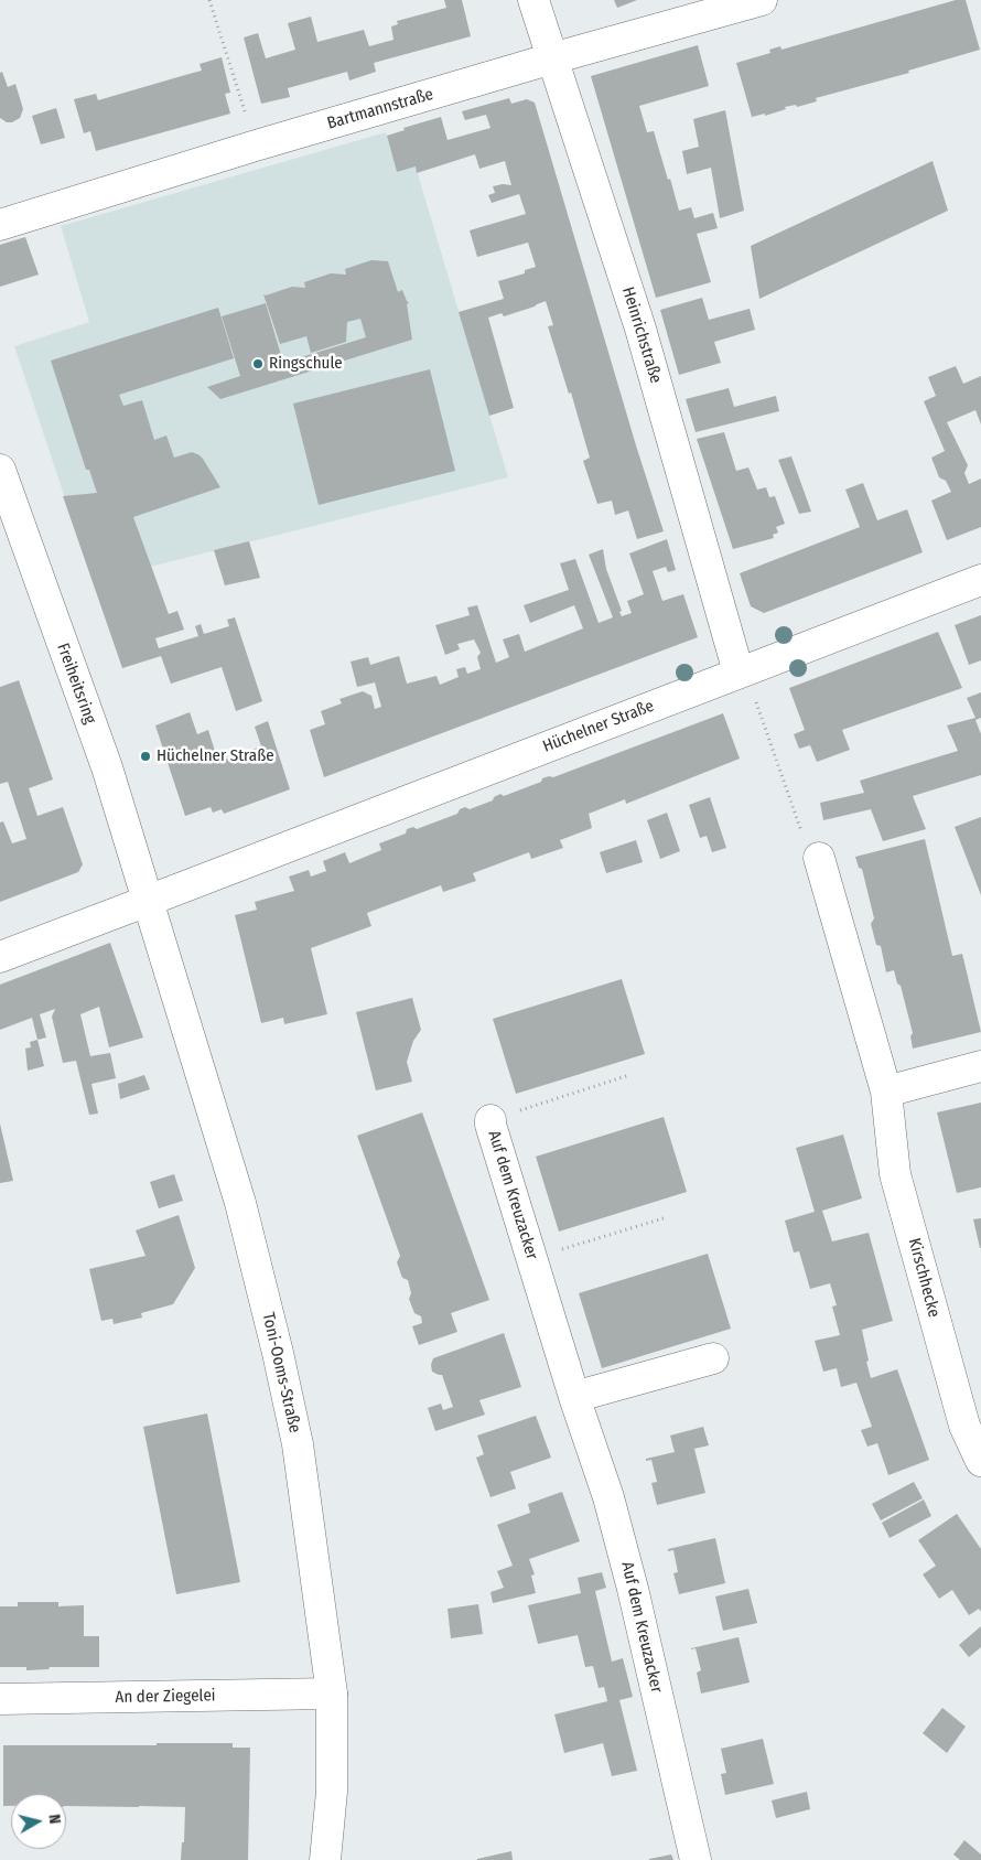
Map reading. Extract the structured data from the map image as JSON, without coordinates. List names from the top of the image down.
{
  "streets": {
    "street": [
      "Bartmannstraße",
      "Heinrichstraße",
      "Freiheitsring",
      "Hüchelner Straße",
      "Auf dem Kreuzacker",
      "Kirschhecke",
      "Toni-Ooms-Straße",
      "An der Ziegelei"
    ]
  },
  "crossings": [
    ["Bartmannstraße", "Heinrichstraße"],
    ["Heinrichstraße", "Hüchelner Straße"],
    ["Freiheitsring", "Hüchelner Straße"],
    ["Freiheitsring", "Toni-Ooms-Straße"],
    ["Hüchelner Straße", "Toni-Ooms-Straße"],
    ["Toni-Ooms-Straße", "An der Ziegelei"]
  ],
  "places": ["Ringschule", "Hüchelner Straße"],
  "north": "right"
}
